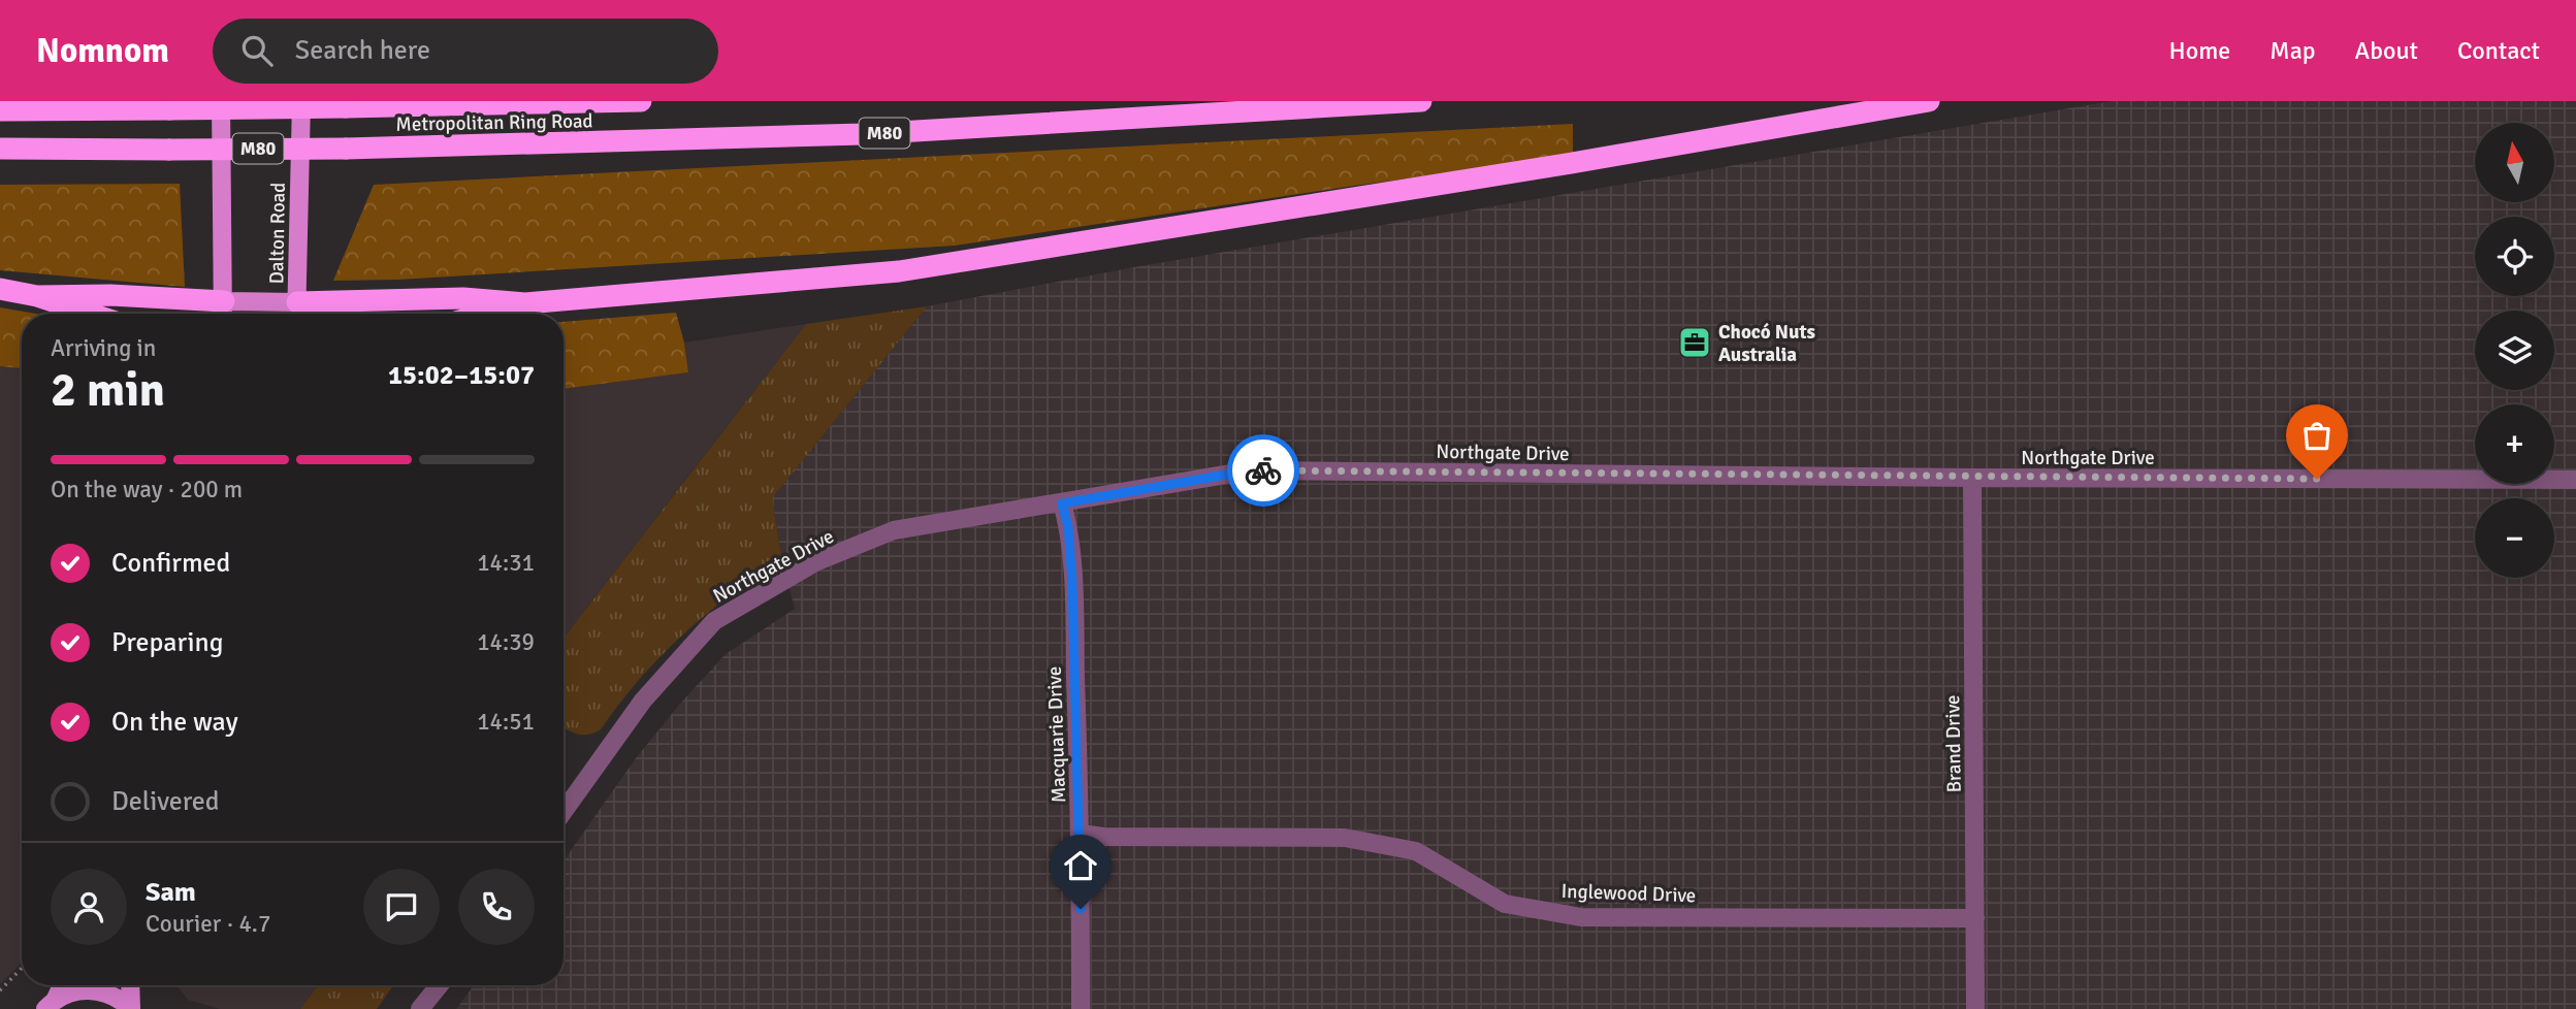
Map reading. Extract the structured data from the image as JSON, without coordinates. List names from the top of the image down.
{
  "streets": {
    "highway": ["Metropolitan Ring Road", "M80"],
    "main road": ["Dalton Road"],
    "street": [
      "Northgate Drive",
      "Macquarie Drive",
      "Brand Drive",
      "Inglewood Drive"
    ]
  },
  "crossings": [
    ["Northgate Drive", "Macquarie Drive"],
    ["Northgate Drive", "Brand Drive"],
    ["Macquarie Drive", "Inglewood Drive"],
    ["Brand Drive", "Inglewood Drive"]
  ],
  "places": {
    "office": ["Chocó Nuts Australia"]
  },
  "north": "top",
  "page": {
    "header": "Nomnom",
    "search": "Search here",
    "nav": [
      "Home",
      "Map",
      "About",
      "Contact"
    ],
    "map_buttons": ["+", "−"],
    "heading": ["2 min", "Arriving in", "15:02–15:07"],
    "panel": ["Sam", "Courier · 4.7"],
    "bar": "On the way · 200 m",
    "list": [
      ["Confirmed", "14:31"],
      ["Preparing", "14:39"],
      ["On the way", "14:51"],
      "Delivered"
    ]
  }
}
